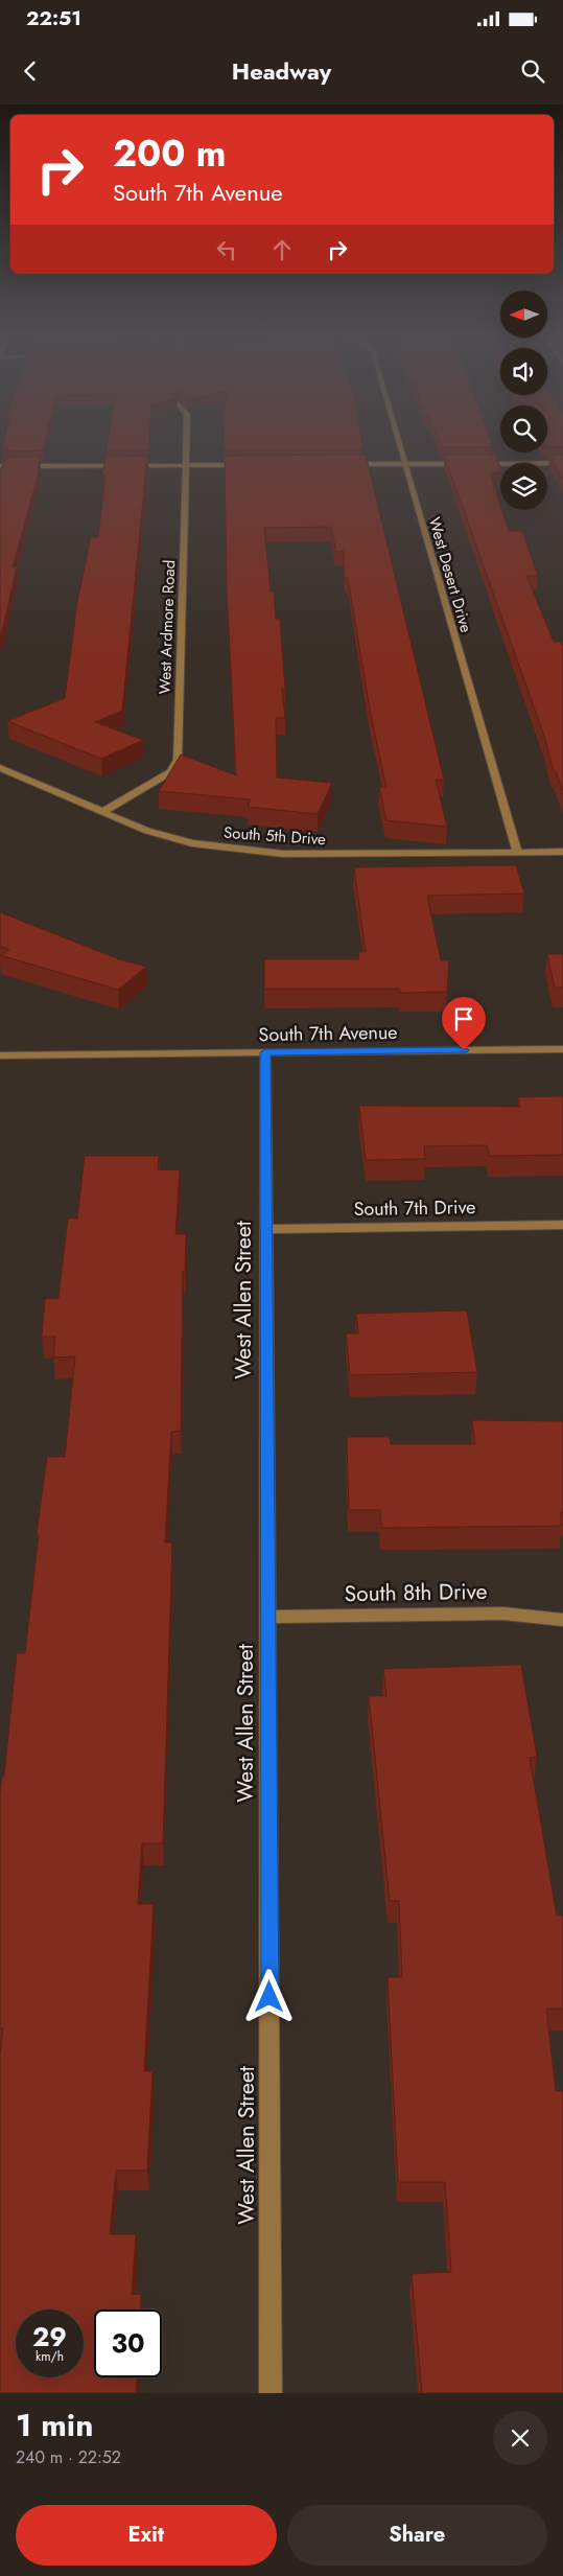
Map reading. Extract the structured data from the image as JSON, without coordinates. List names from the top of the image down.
{
  "streets": {
    "street": [
      "West Desert Drive",
      "West Ardmore Road",
      "South 5th Drive",
      "South 7th Avenue",
      "South 7th Drive",
      "West Allen Street",
      "South 8th Drive"
    ]
  },
  "crossings": [
    ["West Desert Drive", "South 5th Drive"],
    ["West Ardmore Road", "South 5th Drive"],
    ["South 7th Avenue", "West Allen Street"],
    ["South 7th Drive", "West Allen Street"],
    ["West Allen Street", "South 8th Drive"]
  ],
  "north": "left",
  "page": {
    "status": "22:51",
    "header": "Headway",
    "turn": ["200 m", "South 7th Avenue"],
    "speed": "29 km/h",
    "limit": "30",
    "heading": ["1 min", "240 m · 22:52"],
    "buttons": ["Exit", "Share"]
  }
}
